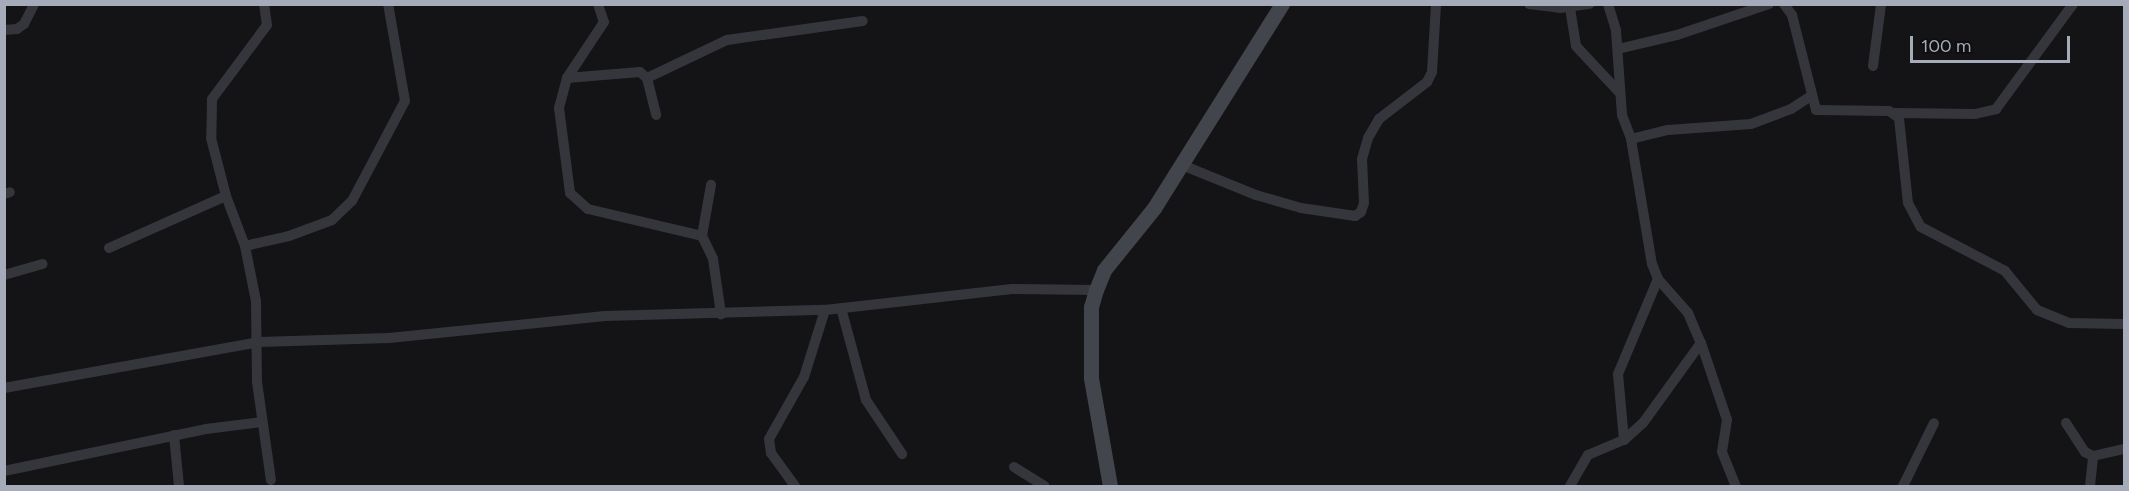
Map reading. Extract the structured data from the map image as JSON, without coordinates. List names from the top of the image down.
{
  "scale_bar": "100 m"
}
